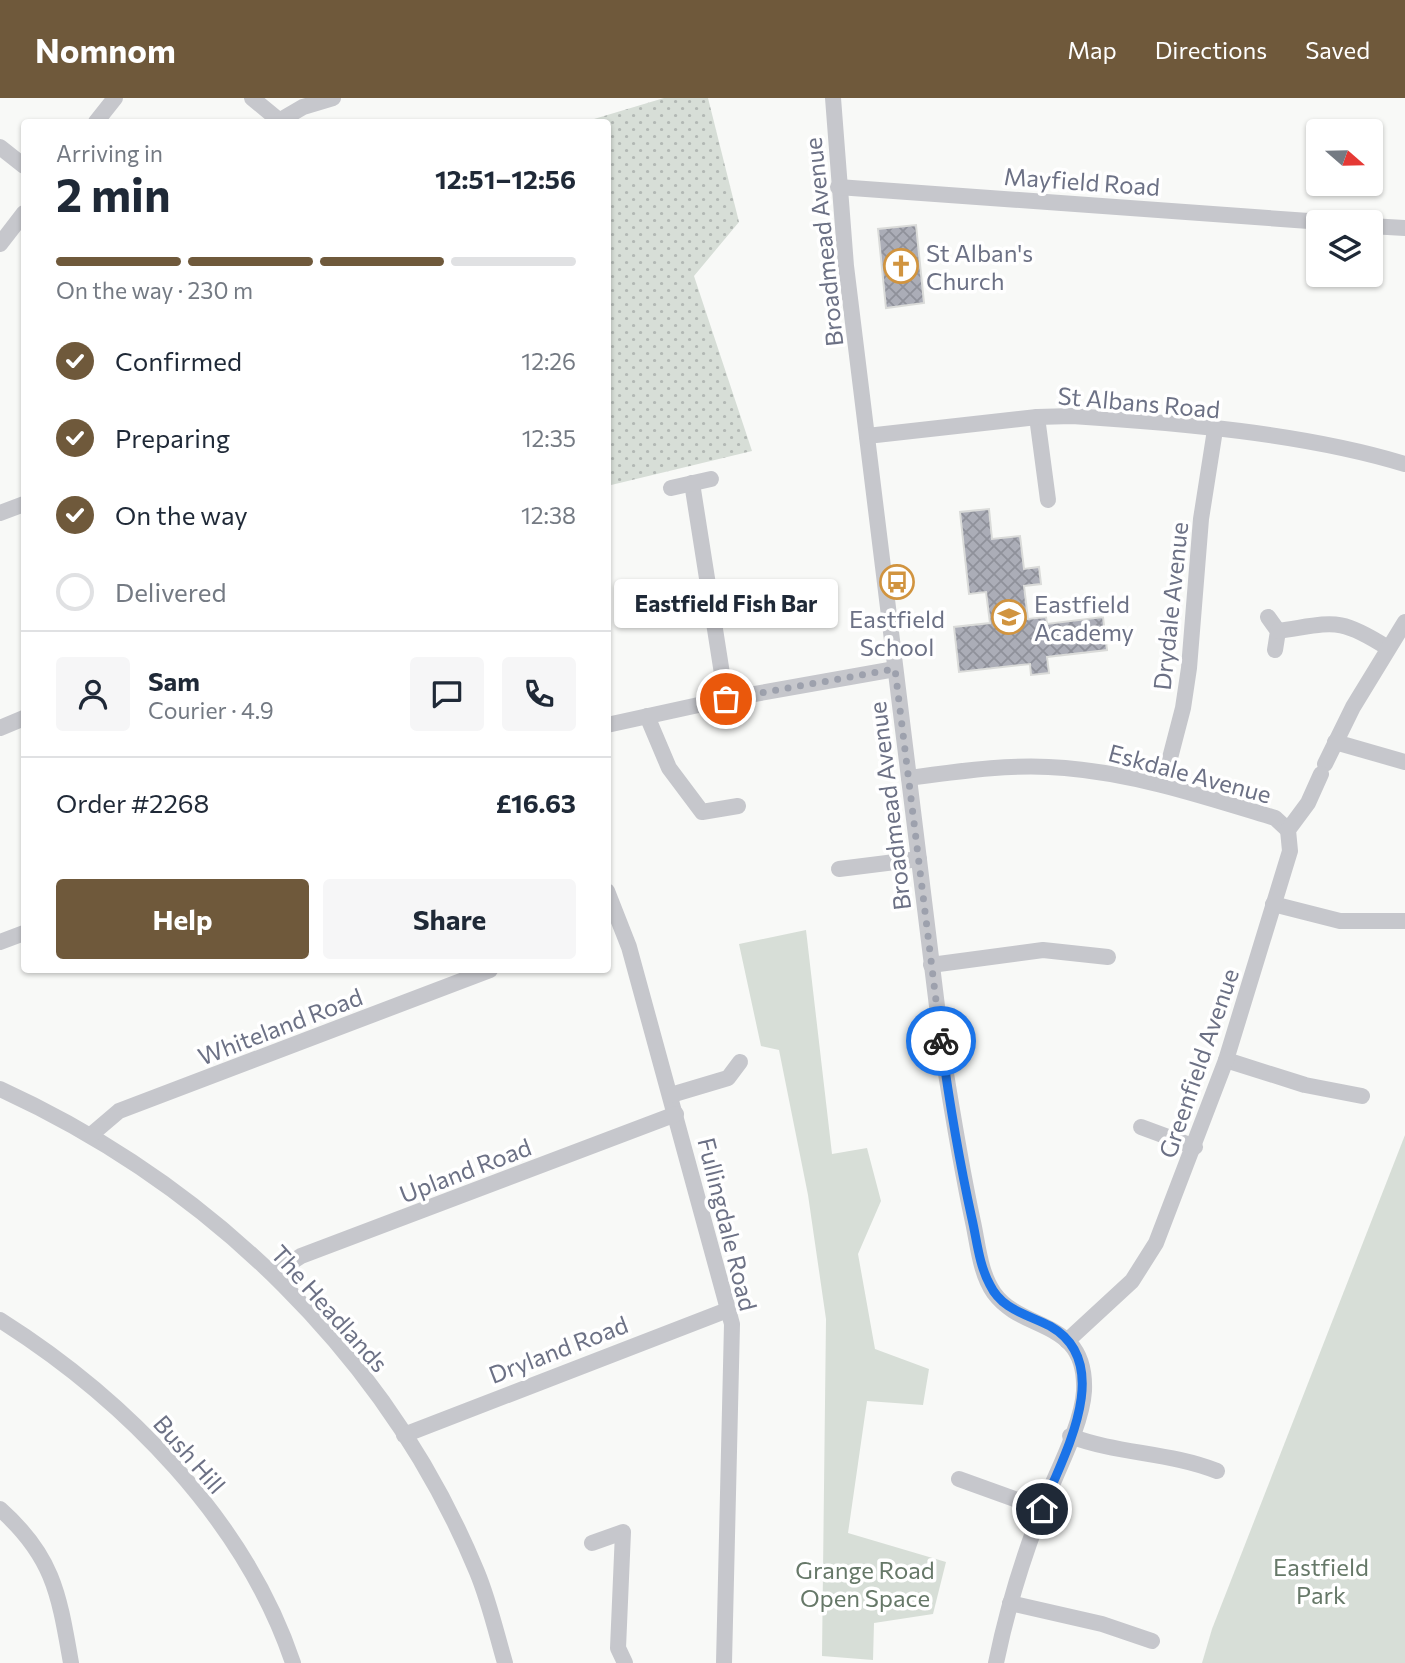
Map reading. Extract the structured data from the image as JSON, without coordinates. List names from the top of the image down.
{
  "streets": {
    "street": [
      "Mayfield Road",
      "Broadmead Avenue",
      "St Albans Road",
      "Drydale Avenue",
      "Eskdale Avenue",
      "Whiteland Road",
      "Greenfield Avenue",
      "Upland Road",
      "Fullingdale Road",
      "The Headlands",
      "Dryland Road",
      "Bush Hill"
    ]
  },
  "crossings": [
    ["Mayfield Road", "Broadmead Avenue"],
    ["Broadmead Avenue", "St Albans Road"],
    ["Broadmead Avenue", "Eskdale Avenue"],
    ["Broadmead Avenue", "Greenfield Avenue"],
    ["St Albans Road", "Drydale Avenue"],
    ["Drydale Avenue", "Eskdale Avenue"],
    ["Eskdale Avenue", "Greenfield Avenue"],
    ["Whiteland Road", "The Headlands"],
    ["Upland Road", "Fullingdale Road"],
    ["Upland Road", "The Headlands"],
    ["Fullingdale Road", "Dryland Road"],
    ["The Headlands", "Dryland Road"]
  ],
  "parks": ["Eastfield Park", "Grange Road Open Space"],
  "places": {
    "church": ["St Alban's Church"],
    "bus stop": ["Eastfield School"],
    "school or university": ["Eastfield Academy"],
    "other": ["Eastfield Fish Bar"]
  },
  "north": "right",
  "page": {
    "header": "Nomnom",
    "nav": ["Map", "Directions", "Saved"],
    "heading": ["2 min", "Arriving in", "12:51–12:56"],
    "panel": [
      "Sam",
      "Courier · 4.9",
      "Order #2268",
      "£16.63"
    ],
    "bar": "On the way · 230 m",
    "list": [
      ["Confirmed", "12:26"],
      ["Preparing", "12:35"],
      ["On the way", "12:38"],
      "Delivered"
    ],
    "bubble": "Eastfield Fish Bar",
    "buttons": ["Help", "Share"]
  }
}
